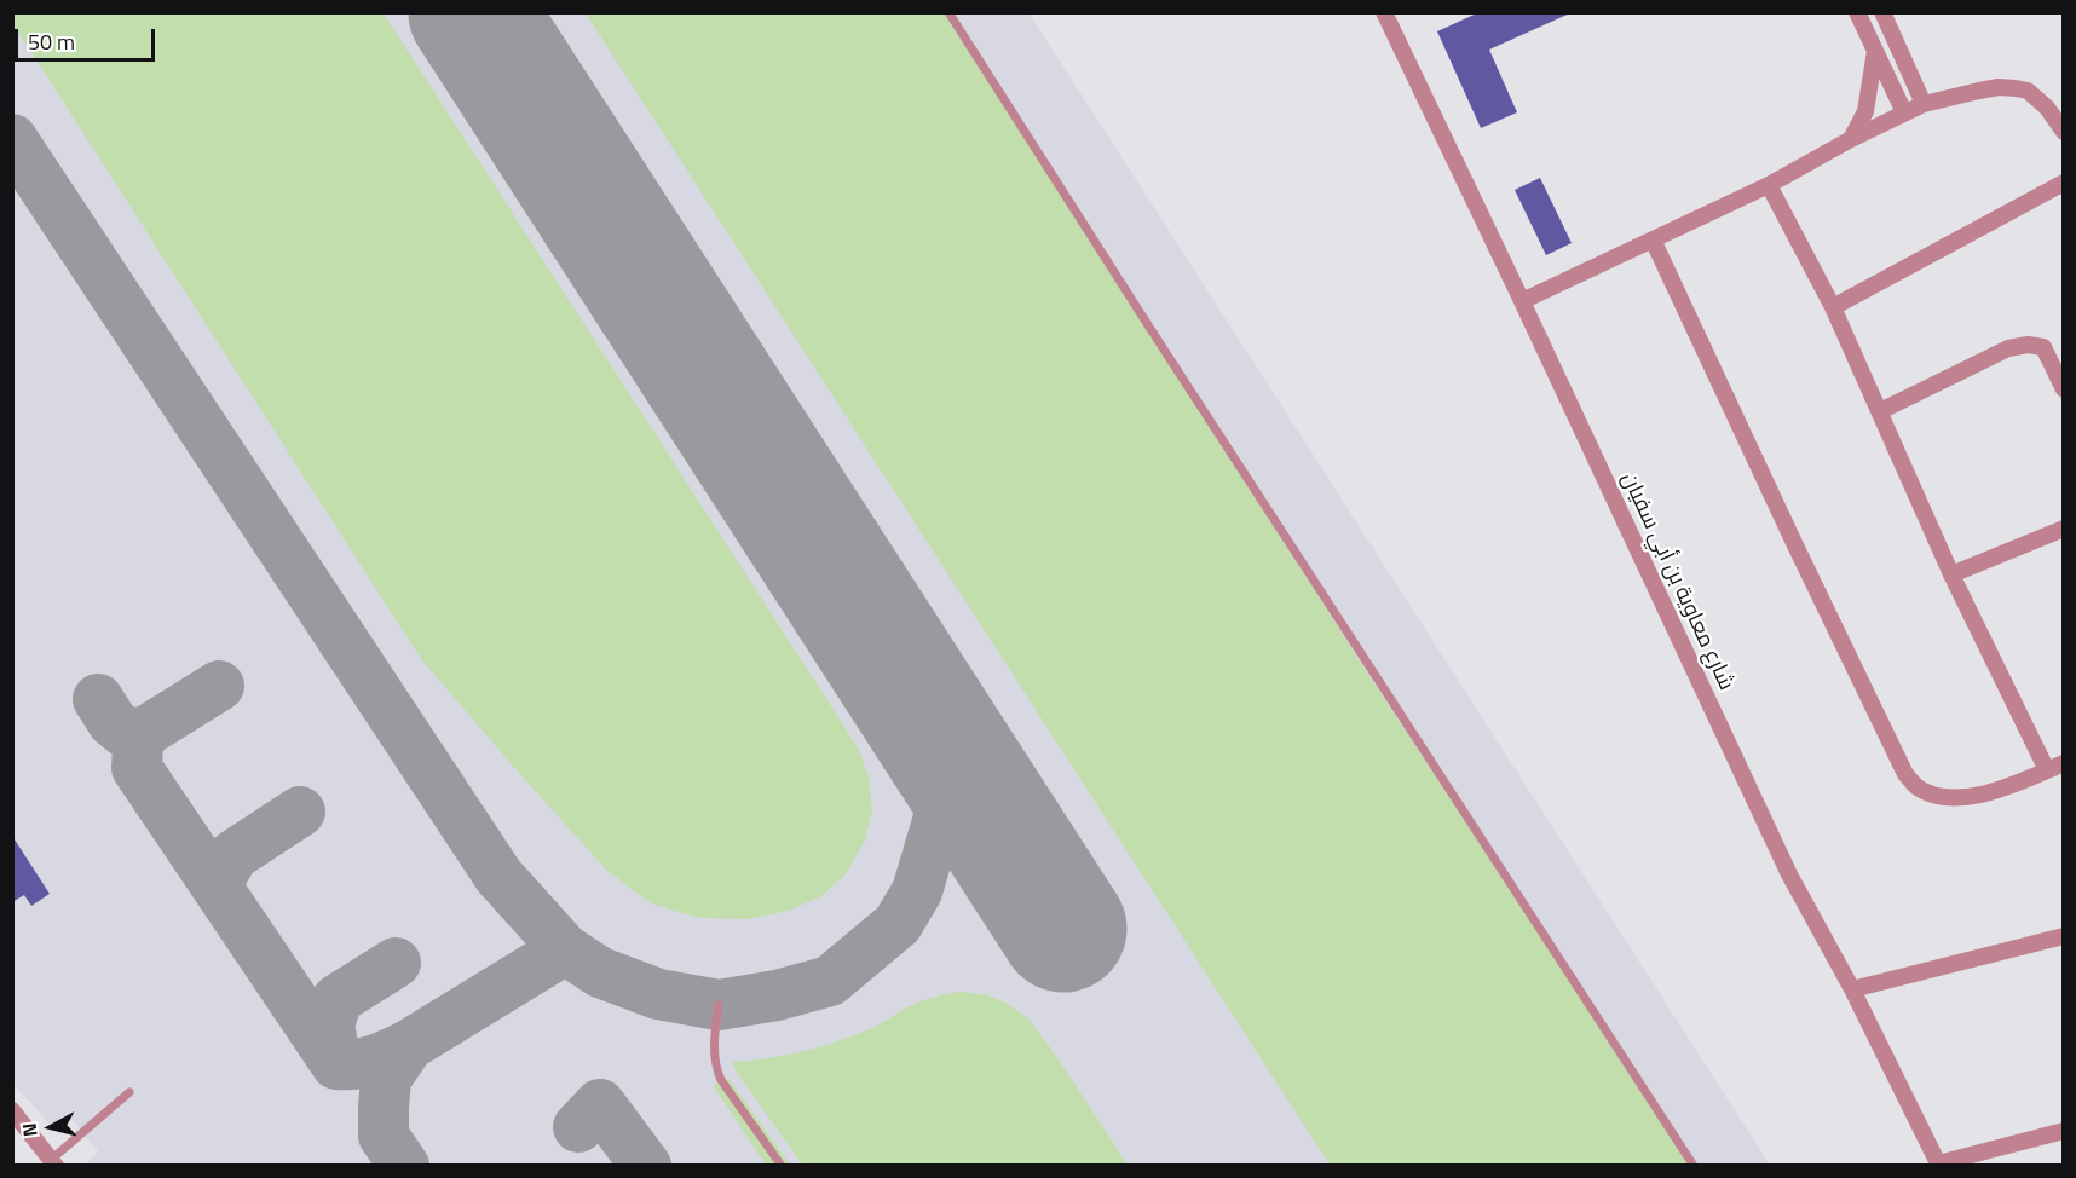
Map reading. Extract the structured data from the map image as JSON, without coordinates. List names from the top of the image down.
{
  "streets": {
    "street": ["شارع معاوية بن أبي سفيان"]
  },
  "scale_bar": "50 m",
  "north": "left"
}
